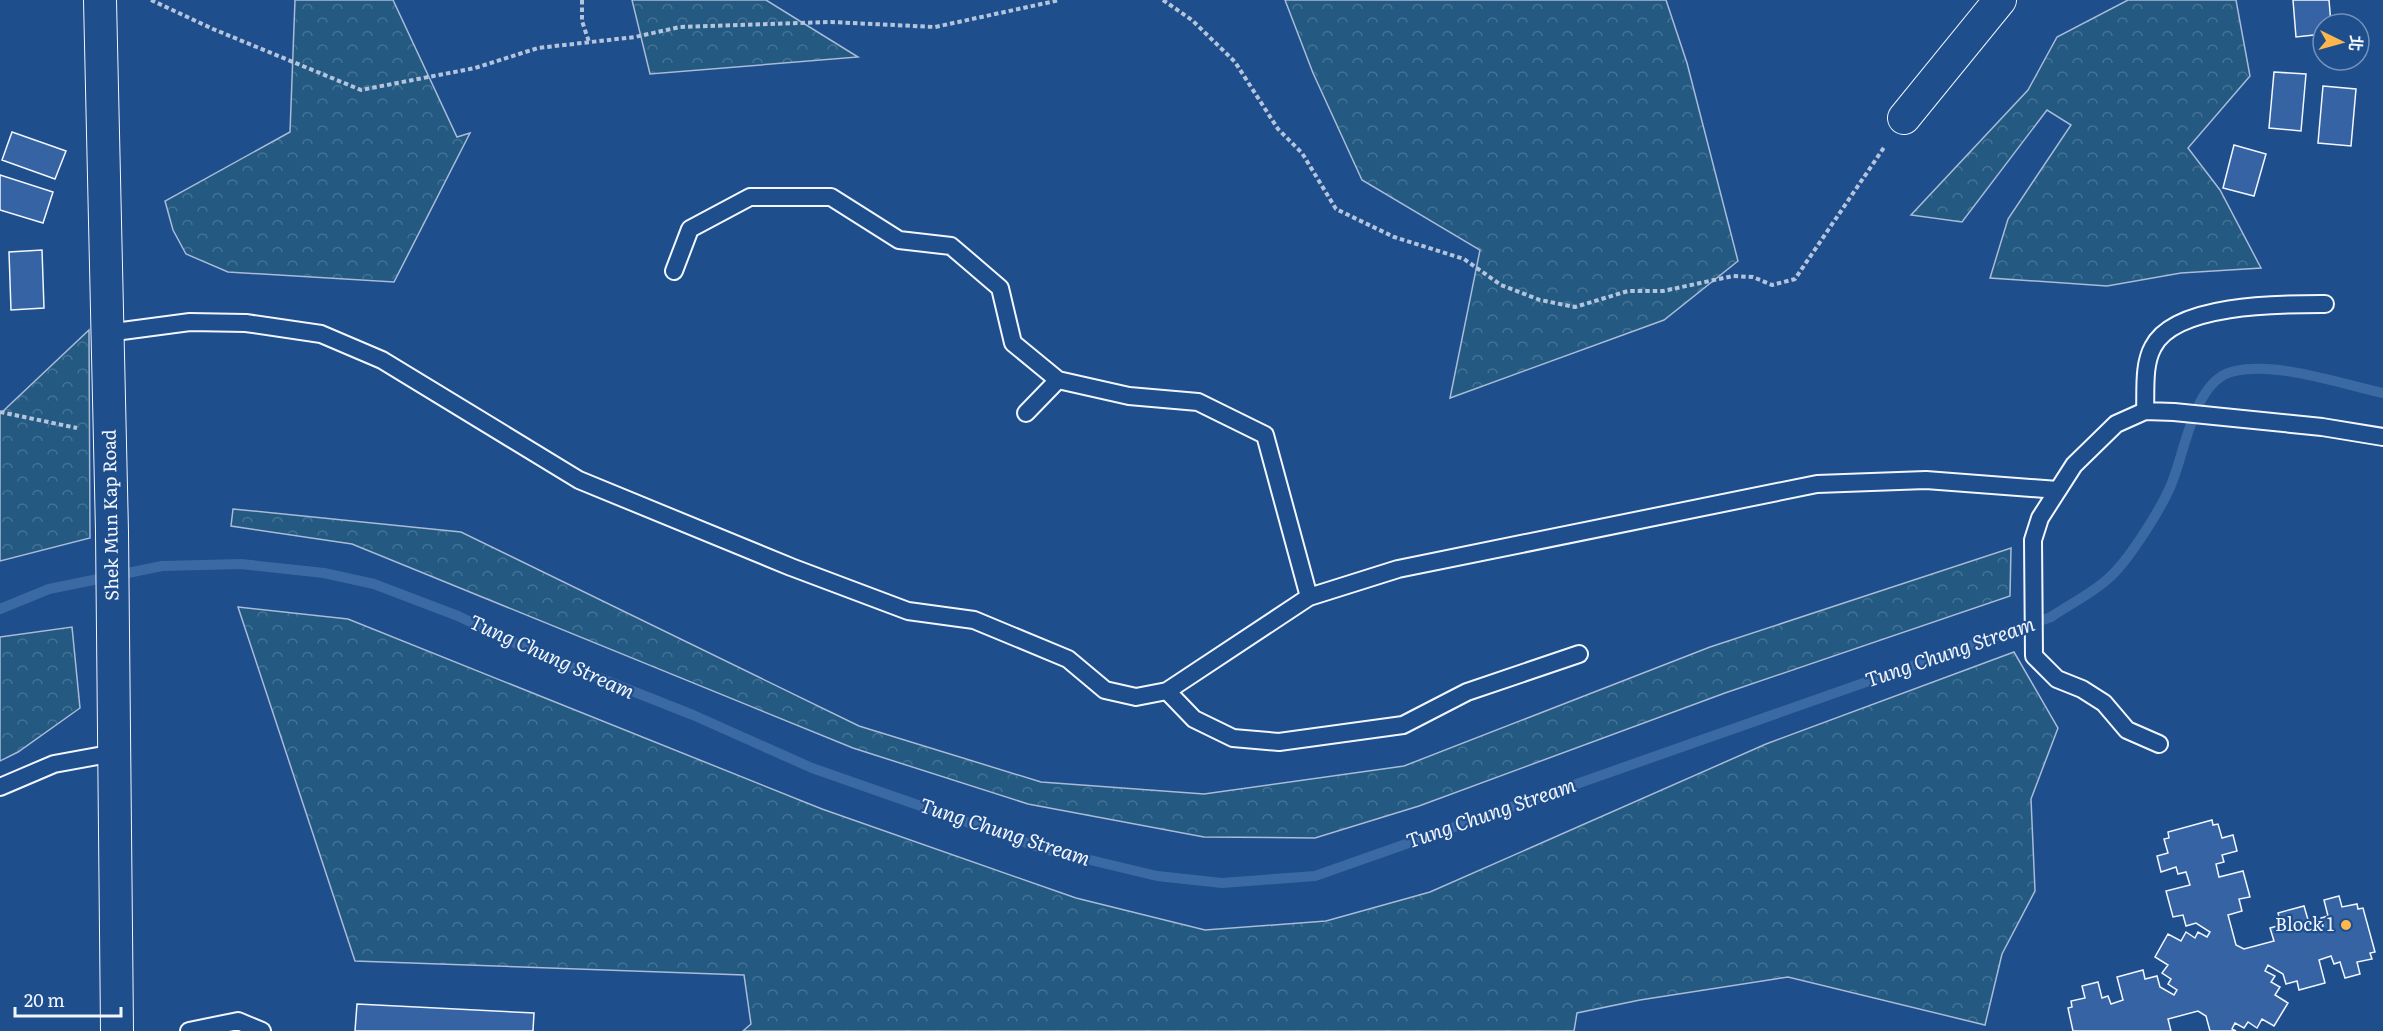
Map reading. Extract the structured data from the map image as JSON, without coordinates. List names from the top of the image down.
{
  "streets": {
    "street": ["Shek Mun Kap Road"]
  },
  "water": ["Tung Chung Stream"],
  "places": ["Block 1"],
  "scale_bar": "20 m",
  "north": "right"
}
